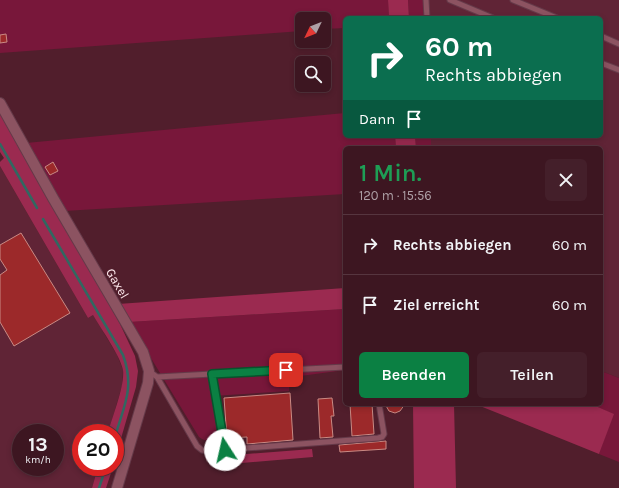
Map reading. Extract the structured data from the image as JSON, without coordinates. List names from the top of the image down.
{
  "streets": {
    "street": ["Gaxel"]
  },
  "north": "bottom left",
  "page": {
    "turn": ["60 m", "Rechts abbiegen"],
    "then": "Dann",
    "heading": ["1 Min.", "120 m · 15:56"],
    "list": [
      {
        "name": "Rechts abbiegen",
        "value": "60 m"
      },
      {
        "name": "Ziel erreicht",
        "value": "60 m"
      }
    ],
    "buttons": ["Beenden", "Teilen"],
    "speed": "13 km/h",
    "limit": "20"
  }
}
